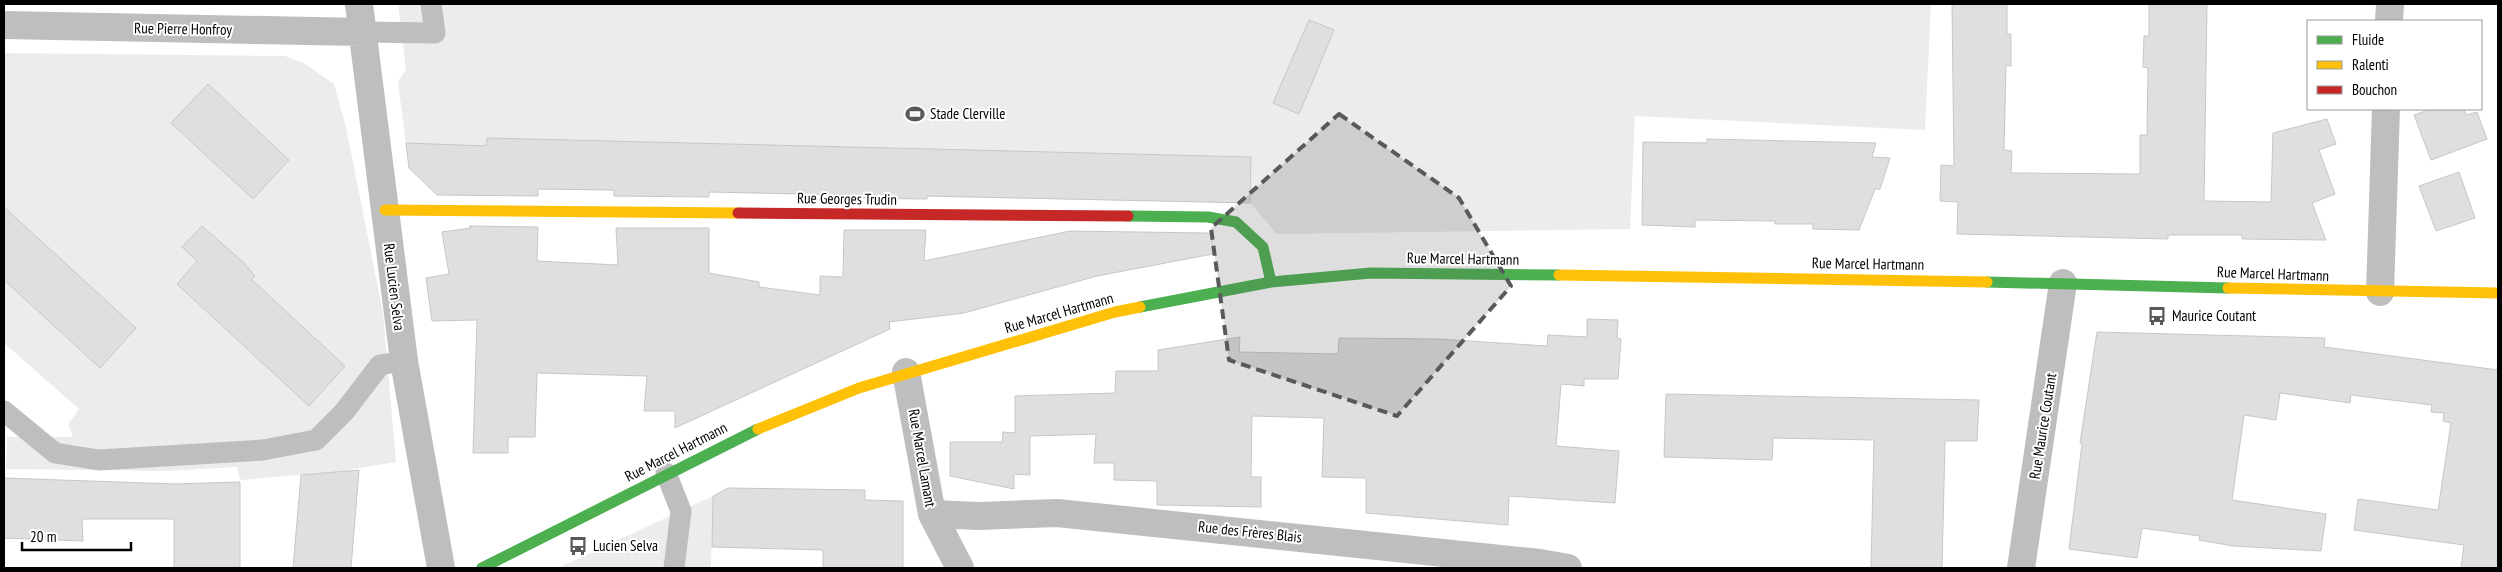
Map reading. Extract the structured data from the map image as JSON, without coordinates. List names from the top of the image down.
{
  "streets": {
    "main road": ["Rue Georges Trudin", "Rue Marcel Hartmann"],
    "street": [
      "Rue Pierre Honfroy",
      "Rue Lucien Selva",
      "Rue Maurice Coutant",
      "Rue Marcel Lamant",
      "Rue des Frères Blais"
    ]
  },
  "crossings": [
    ["Rue Pierre Honfroy", "Rue Lucien Selva"],
    ["Rue Georges Trudin", "Rue Marcel Hartmann"],
    ["Rue Georges Trudin", "Rue Lucien Selva"],
    ["Rue Marcel Hartmann", "Rue Maurice Coutant"],
    ["Rue Marcel Hartmann", "Rue Marcel Lamant"],
    ["Rue Marcel Lamant", "Rue des Frères Blais"]
  ],
  "places": {
    "sports": ["Stade Clerville"],
    "bus stop": ["Maurice Coutant", "Lucien Selva"]
  },
  "legend": ["Fluide", "Ralenti", "Bouchon"],
  "scale_bar": "20 m"
}
